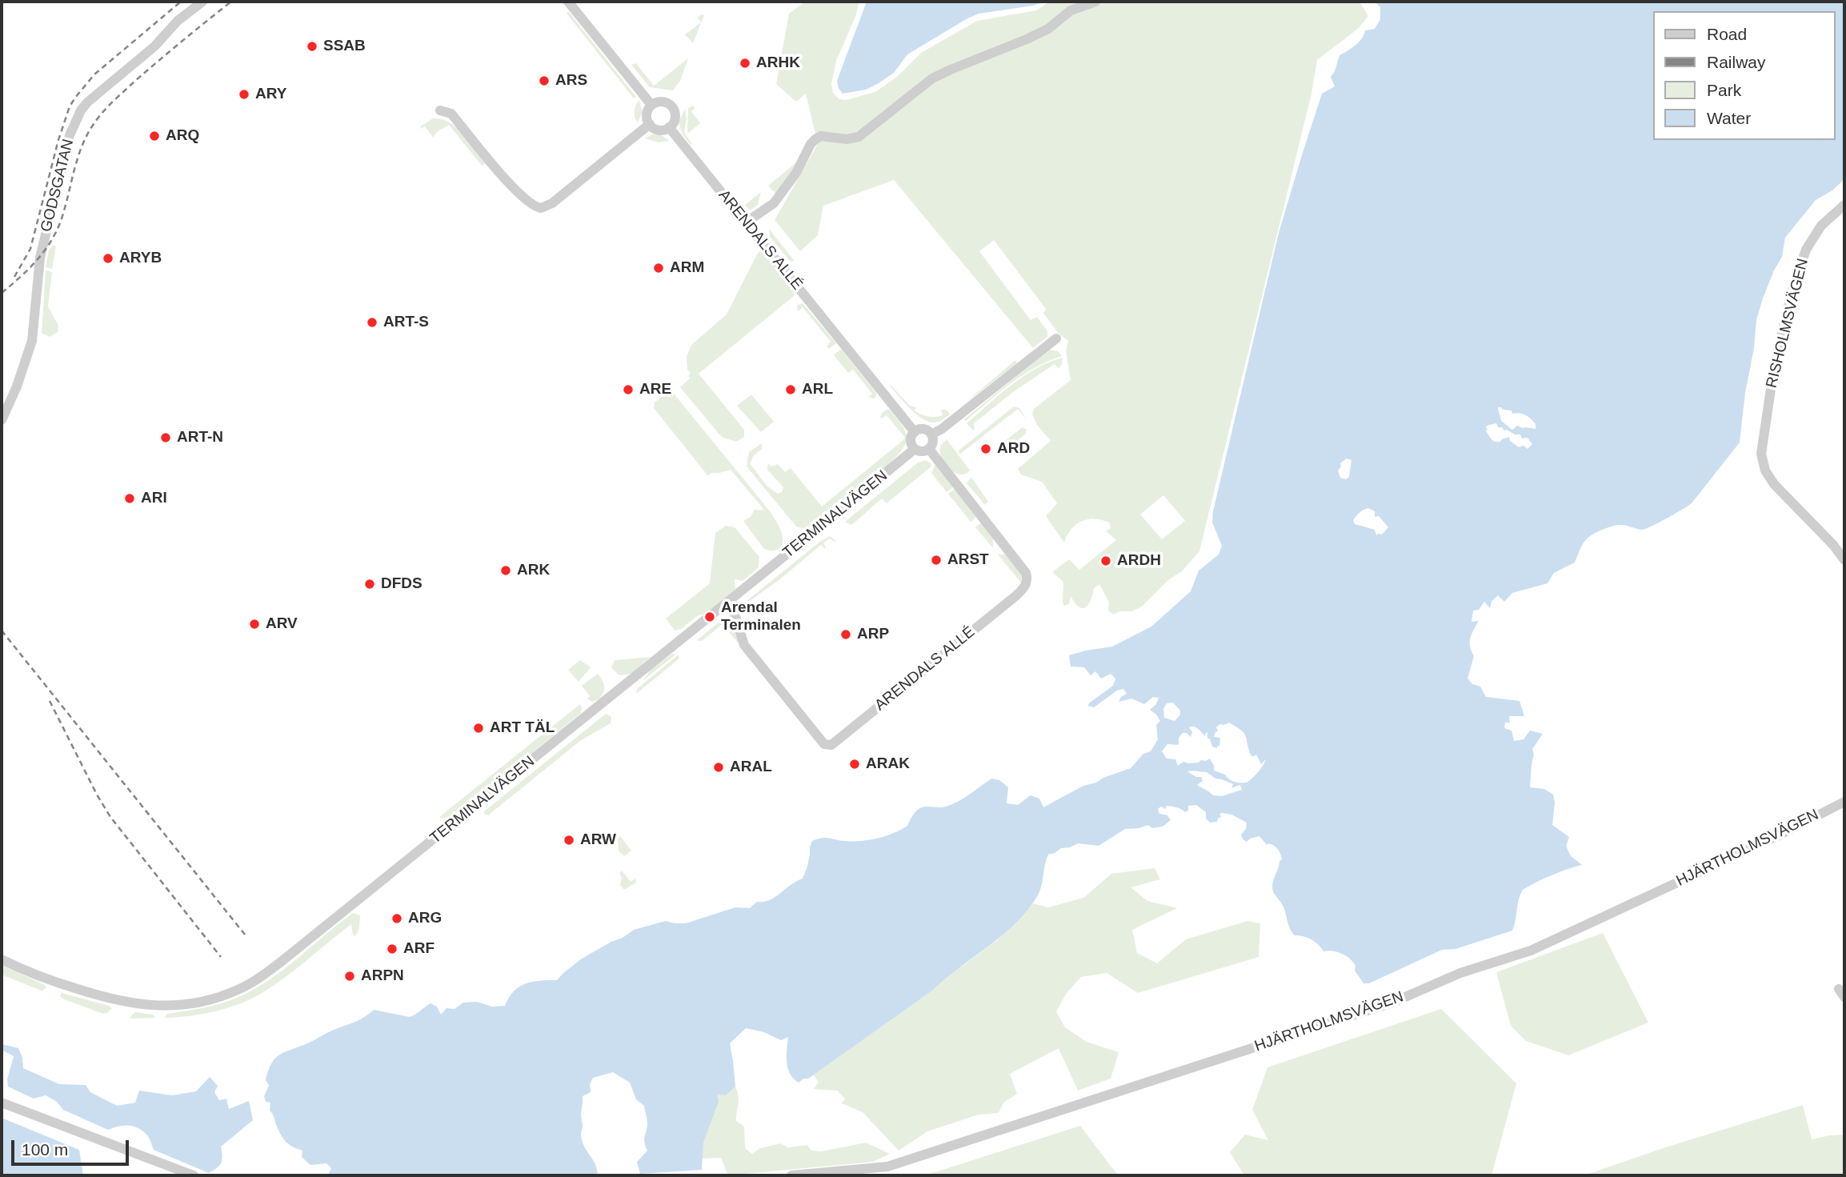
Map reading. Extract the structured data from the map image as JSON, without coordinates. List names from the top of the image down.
{
  "streets": {
    "street": [
      "GODSGATAN",
      "ARENDALS ALLÉ",
      "RISHOLMSVÄGEN",
      "TERMINALVÄGEN",
      "HJÄRTHOLMSVÄGEN"
    ]
  },
  "crossings": [
    ["ARENDALS ALLÉ", "TERMINALVÄGEN"]
  ],
  "places": [
    "SSAB",
    "ARHK",
    "ARS",
    "ARY",
    "ARQ",
    "ARYB",
    "ARM",
    "ART-S",
    "ARE",
    "ARL",
    "ART-N",
    "ARD",
    "ARI",
    "ARST",
    "ARDH",
    "ARK",
    "DFDS",
    "Arendal Terminalen",
    "ARV",
    "ARP",
    "ART TÄL",
    "ARAK",
    "ARAL",
    "ARW",
    "ARG",
    "ARF",
    "ARPN"
  ],
  "legend": [
    "Road",
    "Railway",
    "Park",
    "Water"
  ],
  "scale_bar": "100 m"
}
